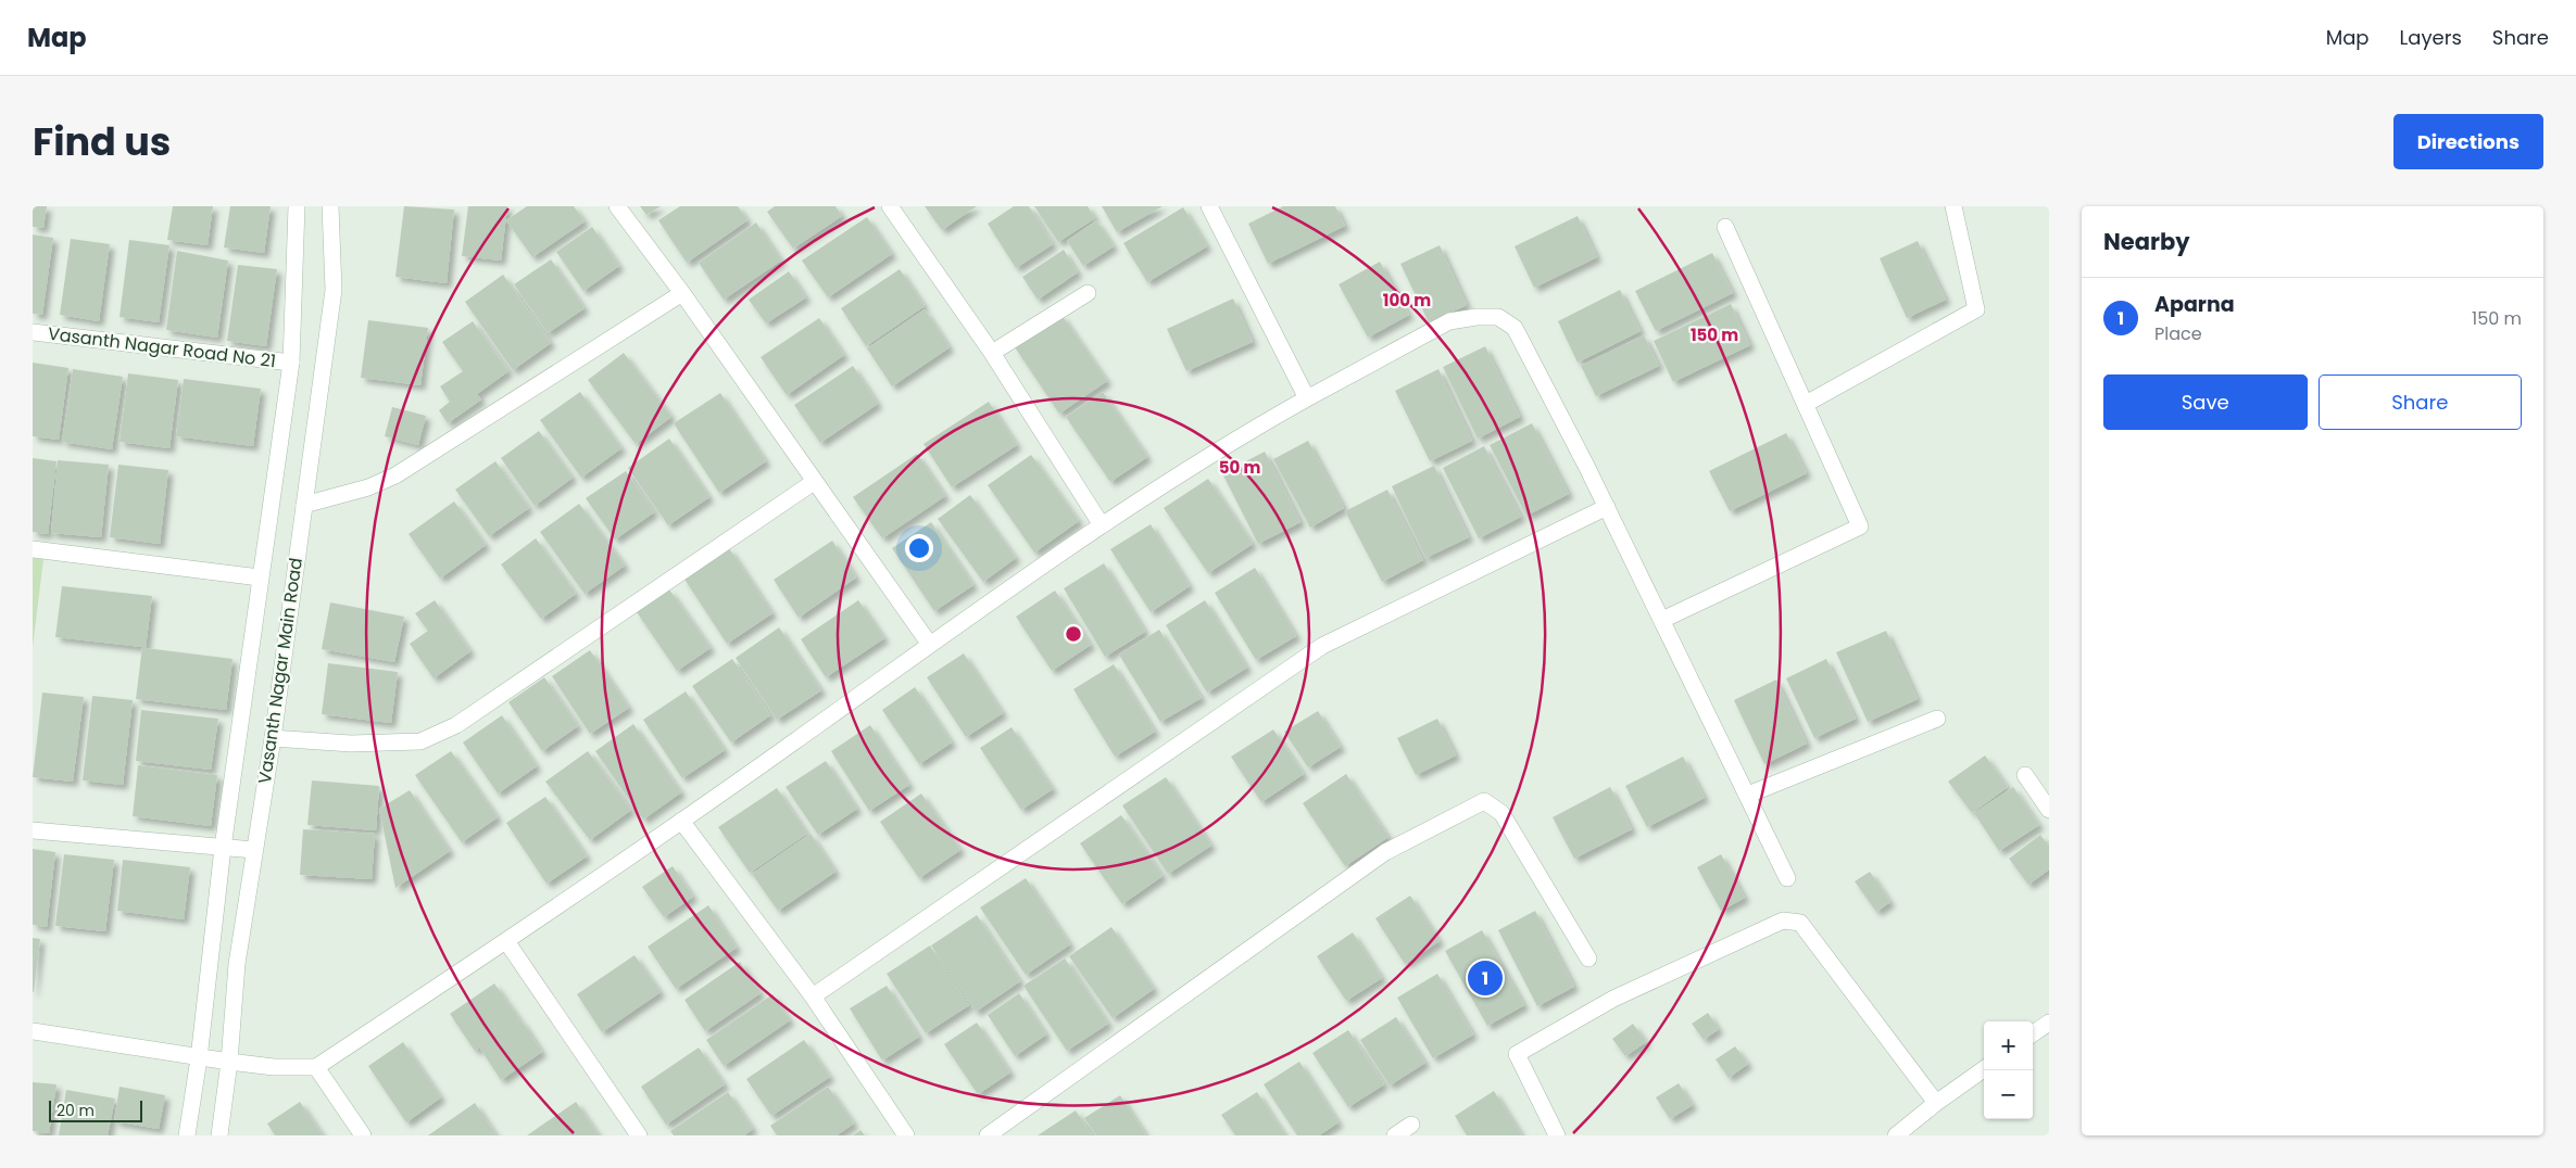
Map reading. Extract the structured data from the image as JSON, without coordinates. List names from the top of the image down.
{
  "streets": {
    "street": ["Vasanth Nagar Road No 21", "Vasanth Nagar Main Road"]
  },
  "crossings": [
    ["Vasanth Nagar Road No 21", "Vasanth Nagar Main Road"]
  ],
  "scale_bar": "20 m",
  "page": {
    "header": "Map",
    "nav": ["Map", "Layers", "Share"],
    "title": "Find us",
    "buttons": [
      "Directions",
      ["Save", "Share"]
    ],
    "heading": "Nearby",
    "list": [
      {
        "mark": "1",
        "name": "Aparna",
        "note": "Place",
        "value": "150 m"
      }
    ],
    "pins": "1",
    "map_buttons": ["+", "−"],
    "scale": "20 m"
  },
  "rings": ["100 m", "150 m", "50 m"]
}
